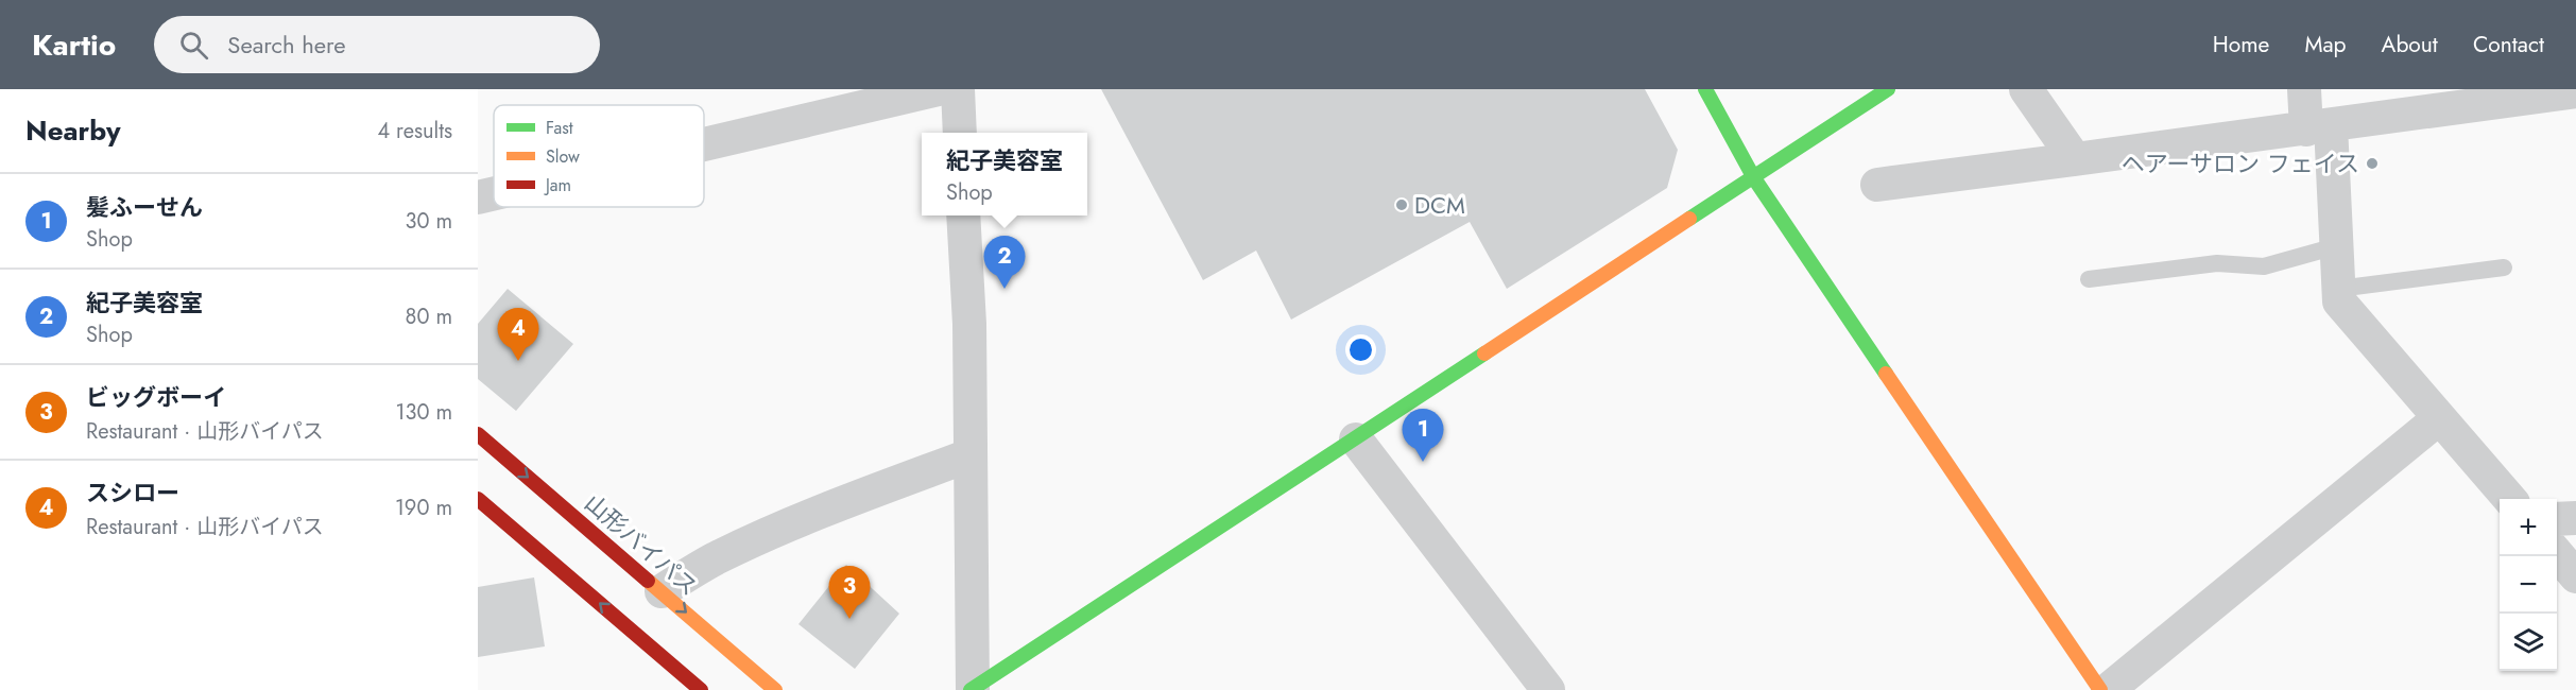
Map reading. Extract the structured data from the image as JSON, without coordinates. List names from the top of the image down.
{
  "streets": {
    "main road": ["山形バイパス"]
  },
  "places": ["ヘアーサロン フェイス", "DCM"],
  "legend": ["Fast", "Slow", "Jam"],
  "page": {
    "header": "Kartio",
    "search": "Search here",
    "nav": [
      "Home",
      "Map",
      "About",
      "Contact"
    ],
    "heading": ["Nearby", "4 results"],
    "popup": ["紀子美容室", "Shop"],
    "list": [
      {
        "mark": "1",
        "name": "髪ふーせん",
        "note": "Shop",
        "value": "30 m"
      },
      {
        "mark": "2",
        "name": "紀子美容室",
        "note": "Shop",
        "value": "80 m"
      },
      {
        "mark": "3",
        "name": "ビッグボーイ",
        "note": "Restaurant · 山形バイパス",
        "value": "130 m"
      },
      {
        "mark": "4",
        "name": "スシロー",
        "note": "Restaurant · 山形バイパス",
        "value": "190 m"
      }
    ],
    "pins": [
      "2",
      "4",
      "1",
      "3"
    ],
    "map_buttons": ["+", "−"]
  }
}
